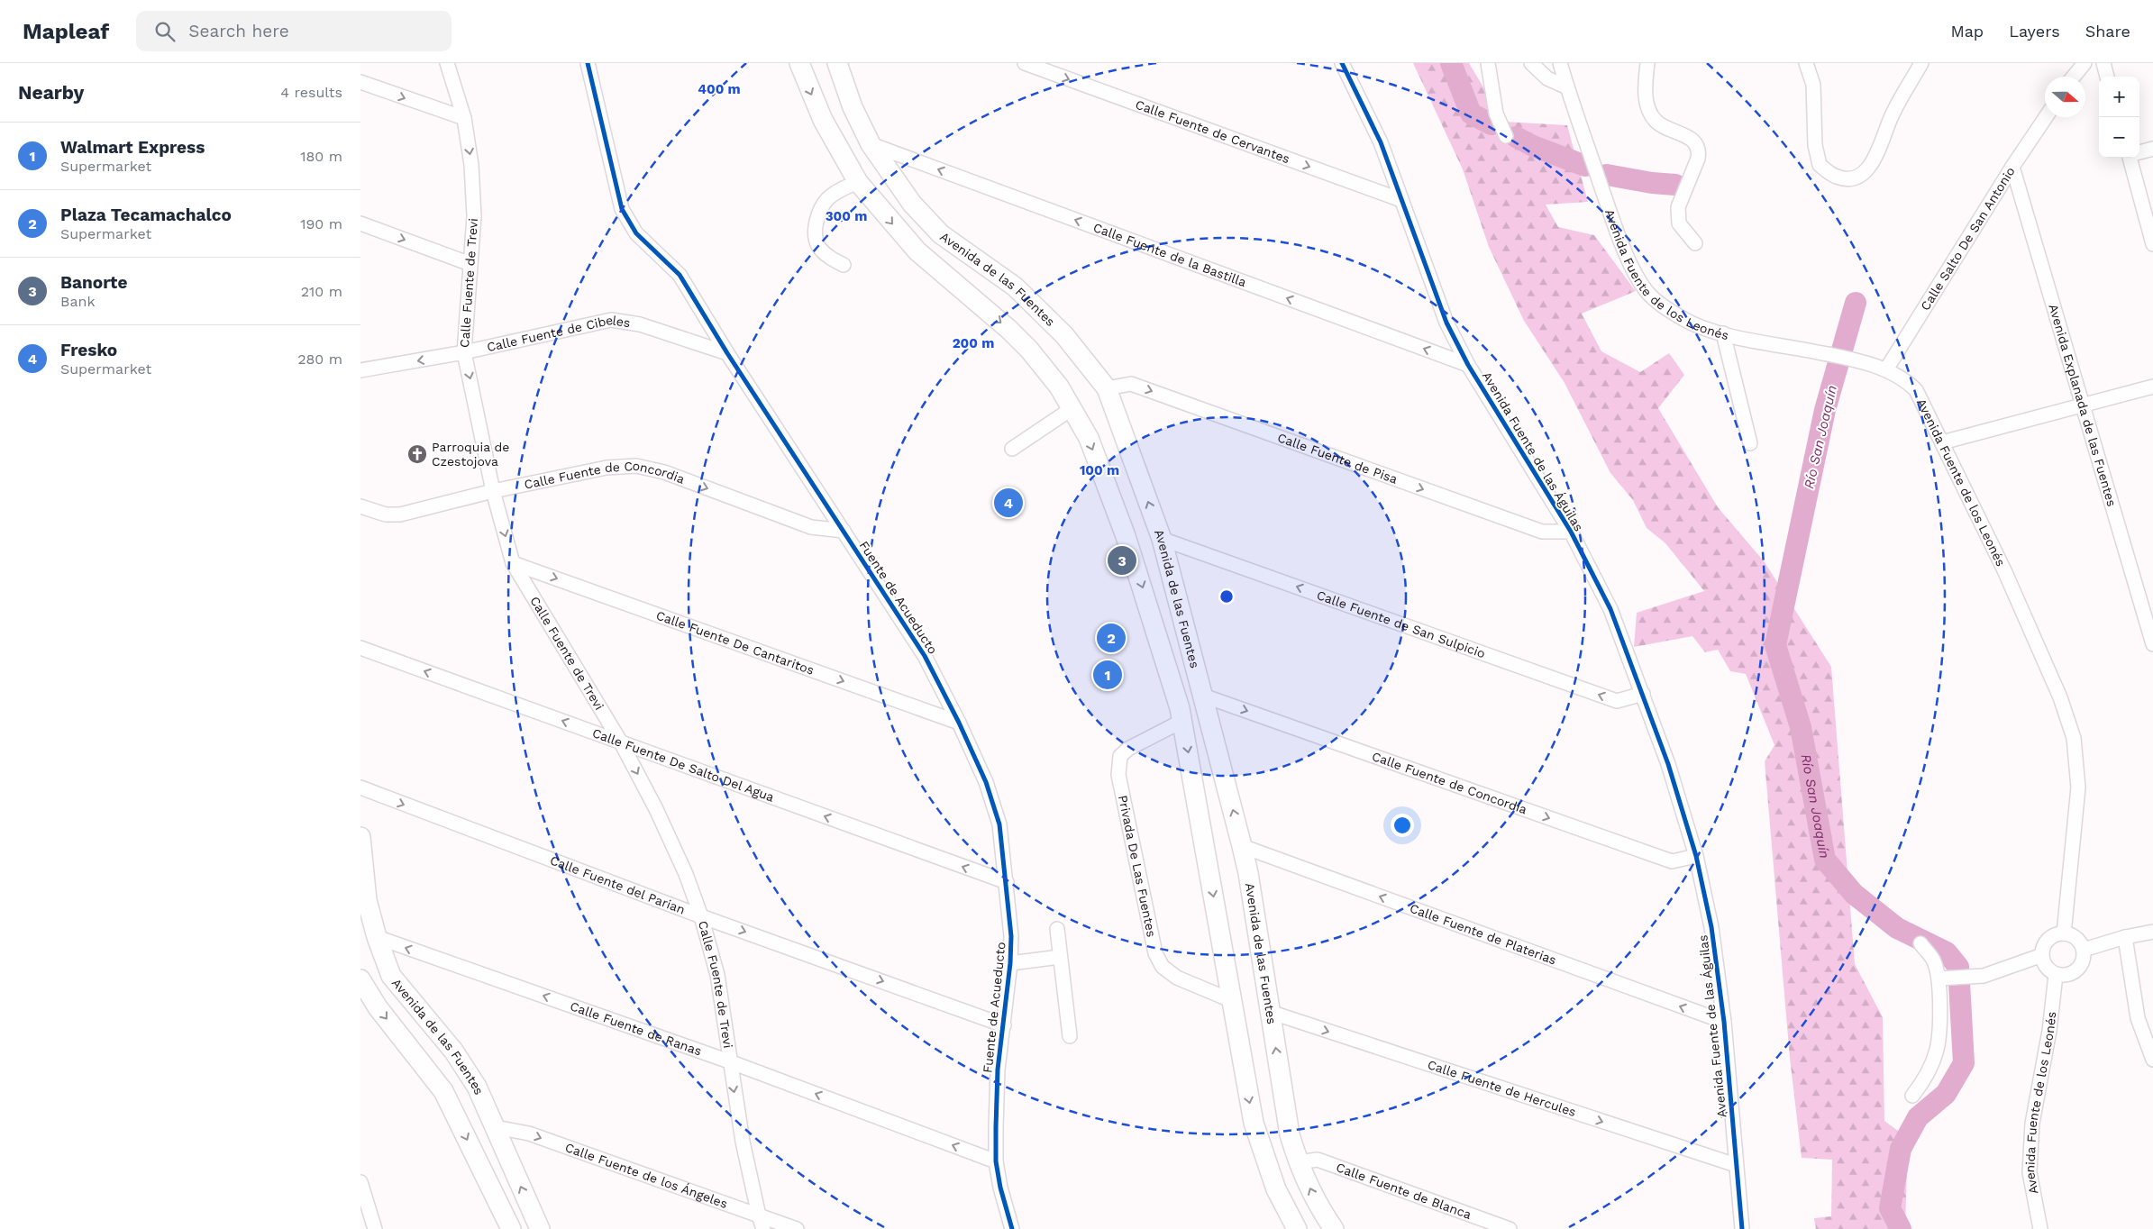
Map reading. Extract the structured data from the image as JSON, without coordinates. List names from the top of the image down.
{
  "streets": {
    "main road": ["Avenida de las Fuentes"],
    "street": [
      "Calle Fuente de Cervantes",
      "Calle Salto De San Antonio",
      "Calle Fuente de la Bastilla",
      "Avenida Fuente de los Leonés",
      "Calle Fuente de Trevi",
      "Calle Fuente de Cibeles",
      "Avenida Explanada de las Fuentes",
      "Avenida Fuente de las Águilas",
      "Calle Fuente de Pisa",
      "Calle Fuente de Concordia",
      "Fuente de Acueducto",
      "Calle Fuente de San Sulpicio",
      "Calle Fuente De Cantaritos",
      "Calle Fuente De Salto Del Agua",
      "Privada De Las Fuentes",
      "Calle Fuente del Parian",
      "Calle Fuente de Platerias",
      "Calle Fuente de Ranas",
      "Calle Fuente de Hercules",
      "Calle Fuente de los Ángeles",
      "Calle Fuente de Blanca"
    ]
  },
  "crossings": [
    ["Calle Fuente de Cervantes", "Avenida Fuente de las Águilas"],
    ["Calle Salto De San Antonio", "Avenida Fuente de los Leonés"],
    ["Calle Salto De San Antonio", "Avenida Explanada de las Fuentes"],
    ["Calle Fuente de la Bastilla", "Avenida de las Fuentes"],
    ["Calle Fuente de la Bastilla", "Avenida Fuente de las Águilas"],
    ["Avenida de las Fuentes", "Calle Fuente de Pisa"],
    ["Avenida de las Fuentes", "Calle Fuente de Concordia"],
    ["Avenida de las Fuentes", "Calle Fuente de San Sulpicio"],
    ["Avenida de las Fuentes", "Calle Fuente de Platerias"],
    ["Avenida de las Fuentes", "Calle Fuente de Ranas"],
    ["Avenida de las Fuentes", "Calle Fuente de Hercules"],
    ["Avenida de las Fuentes", "Calle Fuente de los Ángeles"],
    ["Avenida de las Fuentes", "Calle Fuente de Blanca"],
    ["Calle Fuente de Trevi", "Calle Fuente de Cibeles"],
    ["Calle Fuente de Trevi", "Calle Fuente de Concordia"],
    ["Calle Fuente de Trevi", "Calle Fuente De Cantaritos"],
    ["Calle Fuente de Trevi", "Calle Fuente De Salto Del Agua"],
    ["Calle Fuente de Trevi", "Calle Fuente del Parian"],
    ["Calle Fuente de Trevi", "Calle Fuente de Ranas"],
    ["Calle Fuente de Trevi", "Calle Fuente de los Ángeles"],
    ["Calle Fuente de Cibeles", "Fuente de Acueducto"],
    ["Avenida Fuente de las Águilas", "Calle Fuente de Pisa"],
    ["Avenida Fuente de las Águilas", "Calle Fuente de Concordia"],
    ["Avenida Fuente de las Águilas", "Calle Fuente de San Sulpicio"],
    ["Avenida Fuente de las Águilas", "Calle Fuente de Platerias"],
    ["Avenida Fuente de las Águilas", "Calle Fuente de Hercules"],
    ["Calle Fuente de Concordia", "Fuente de Acueducto"],
    ["Fuente de Acueducto", "Calle Fuente De Cantaritos"],
    ["Fuente de Acueducto", "Calle Fuente De Salto Del Agua"],
    ["Fuente de Acueducto", "Calle Fuente del Parian"],
    ["Fuente de Acueducto", "Calle Fuente de Ranas"]
  ],
  "one_way": [
    "Calle Fuente de Cervantes",
    "Calle Fuente de la Bastilla",
    "Calle Fuente de Trevi",
    "Calle Fuente de Pisa",
    "Calle Fuente de Concordia",
    "Calle Fuente de San Sulpicio",
    "Calle Fuente De Cantaritos",
    "Calle Fuente De Salto Del Agua",
    "Calle Fuente del Parian",
    "Calle Fuente de Platerias",
    "Calle Fuente de Ranas",
    "Calle Fuente de Hercules",
    "Calle Fuente de los Ángeles"
  ],
  "water": ["Río San Joaquín"],
  "places": {
    "church": ["Parroquia de Czestojova"]
  },
  "north": "right",
  "page": {
    "header": "Mapleaf",
    "search": "Search here",
    "nav": ["Map", "Layers", "Share"],
    "heading": ["Nearby", "4 results"],
    "map_buttons": ["+", "−"],
    "list": [
      {
        "mark": "1",
        "name": "Walmart Express",
        "note": "Supermarket",
        "value": "180 m"
      },
      {
        "mark": "2",
        "name": "Plaza Tecamachalco",
        "note": "Supermarket",
        "value": "190 m"
      },
      {
        "mark": "3",
        "name": "Banorte",
        "note": "Bank",
        "value": "210 m"
      },
      {
        "mark": "4",
        "name": "Fresko",
        "note": "Supermarket",
        "value": "280 m"
      }
    ],
    "pins": [
      "4",
      "3",
      "2",
      "1"
    ]
  },
  "rings": [
    "400 m",
    "300 m",
    "200 m",
    "100 m"
  ]
}
